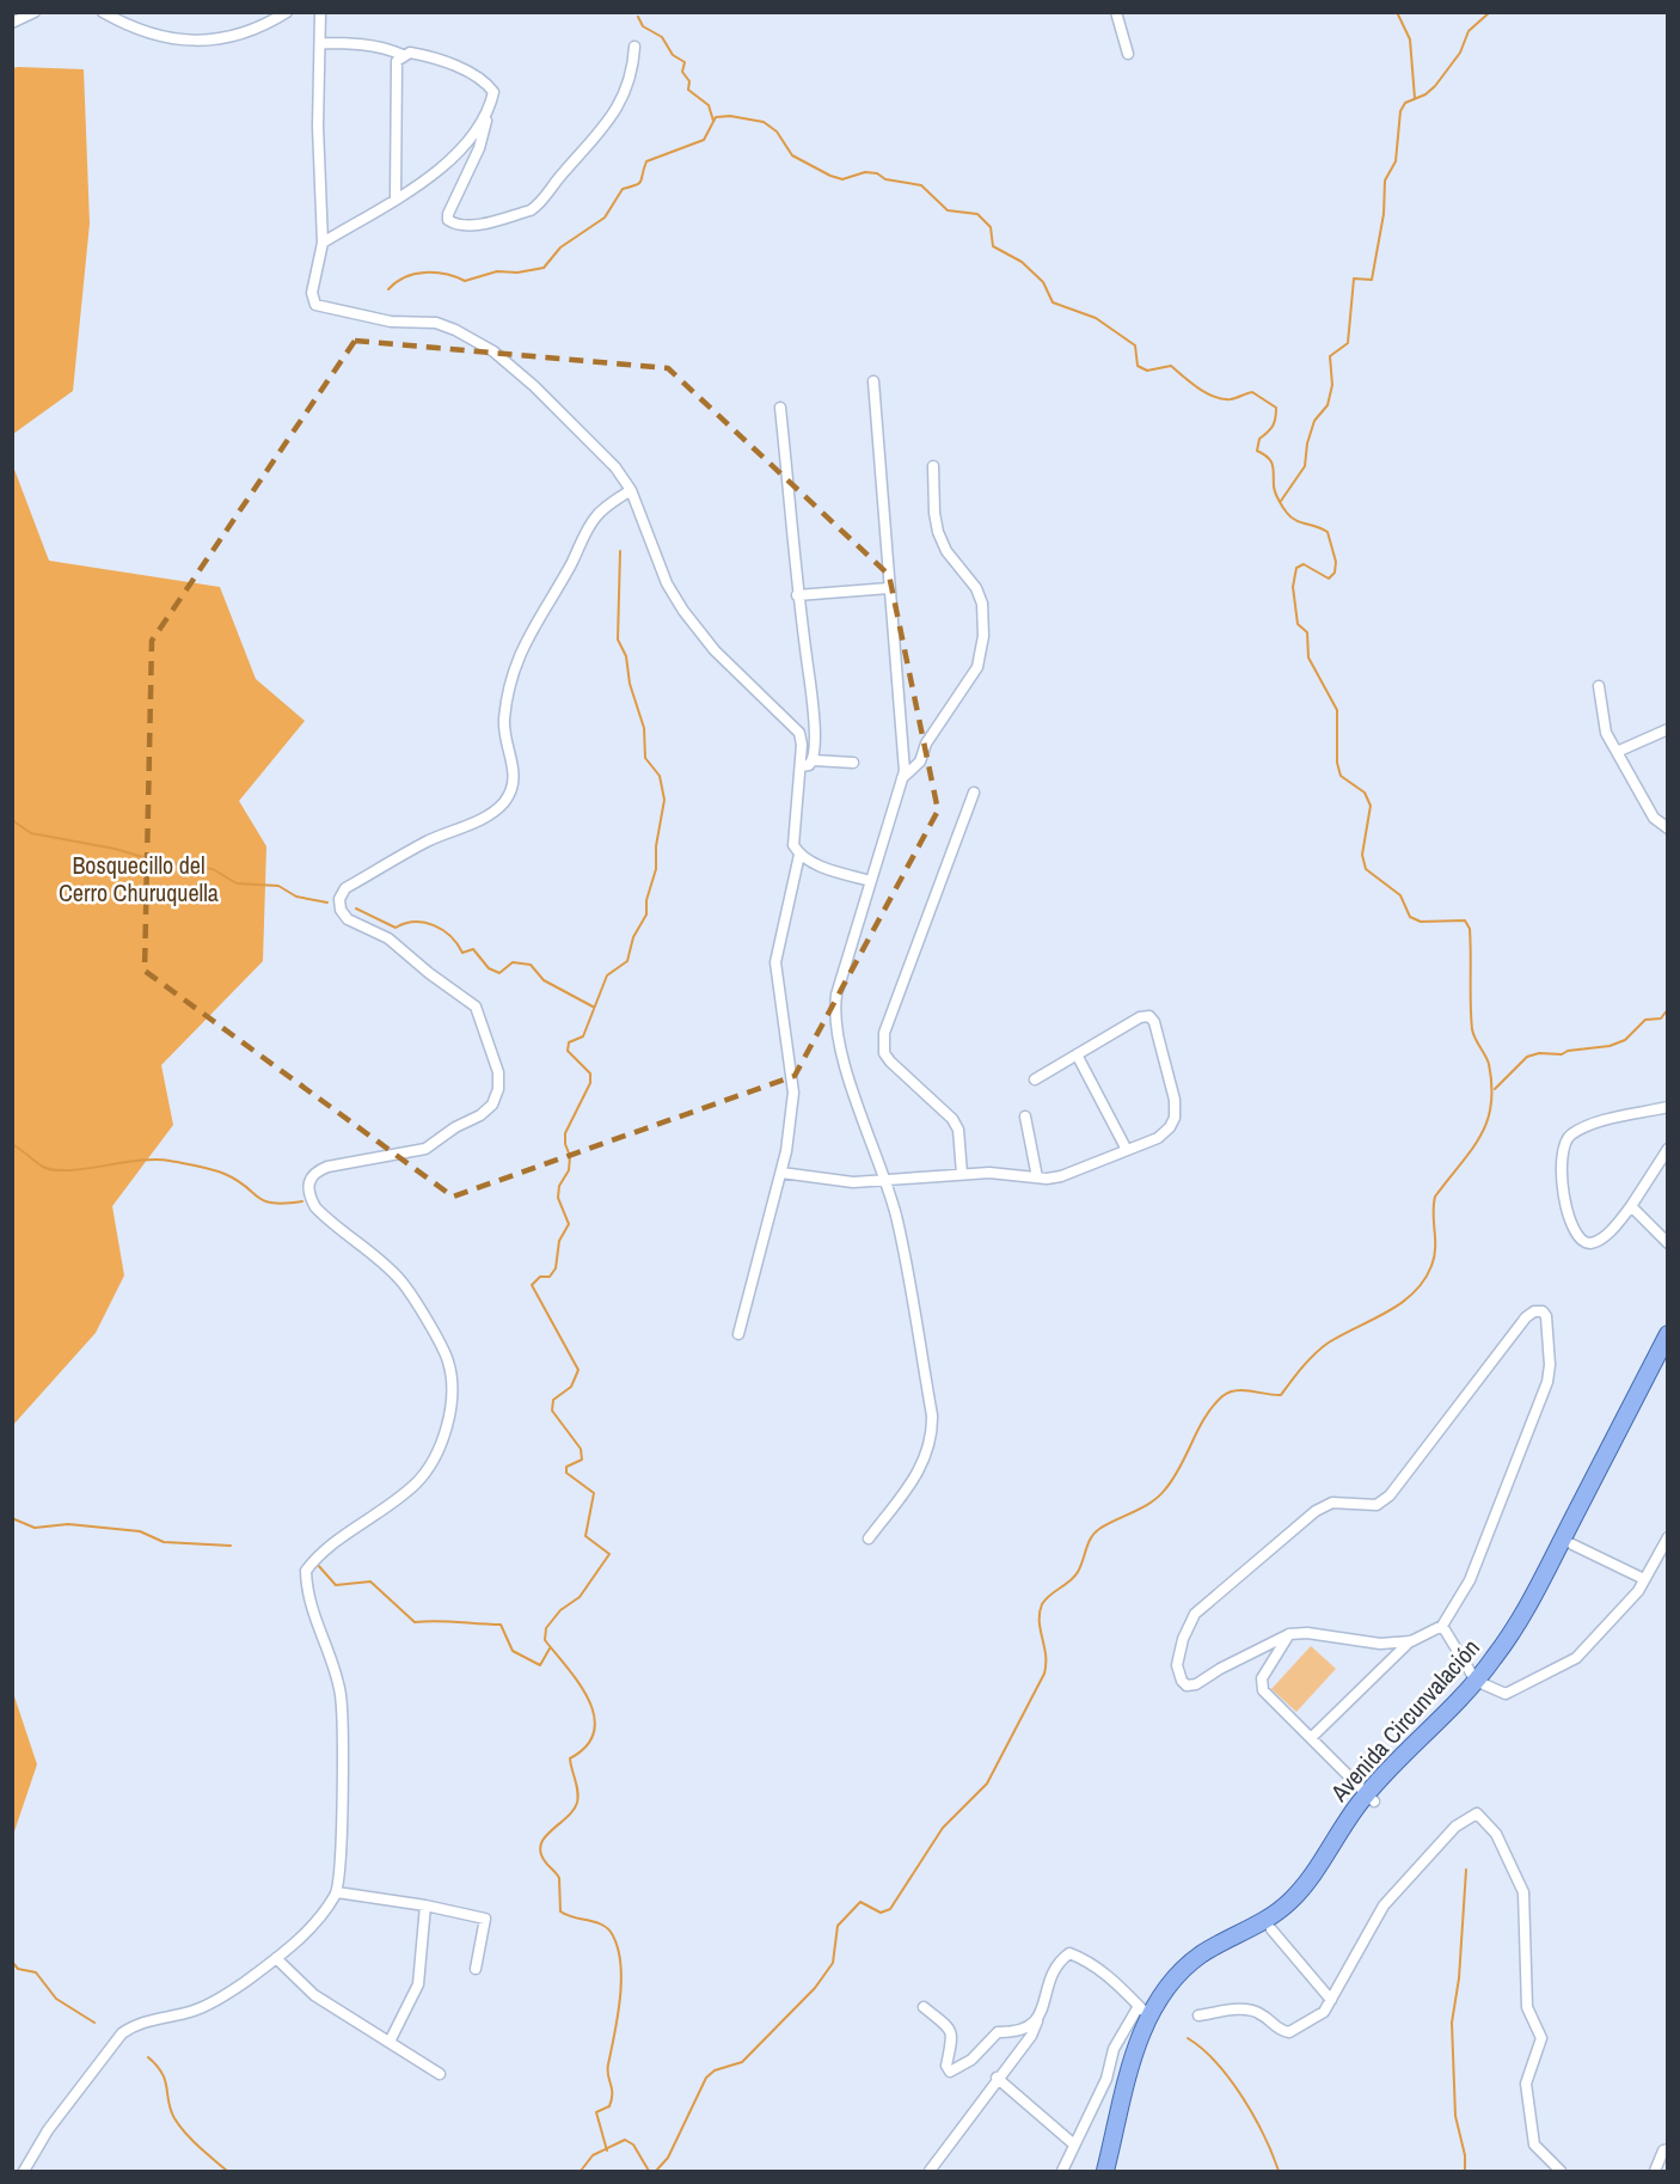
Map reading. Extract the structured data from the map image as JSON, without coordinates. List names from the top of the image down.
{
  "streets": {
    "main road": ["Avenida Circunvalación"]
  },
  "parks": ["Bosquecillo del Cerro Churuquella"]
}
